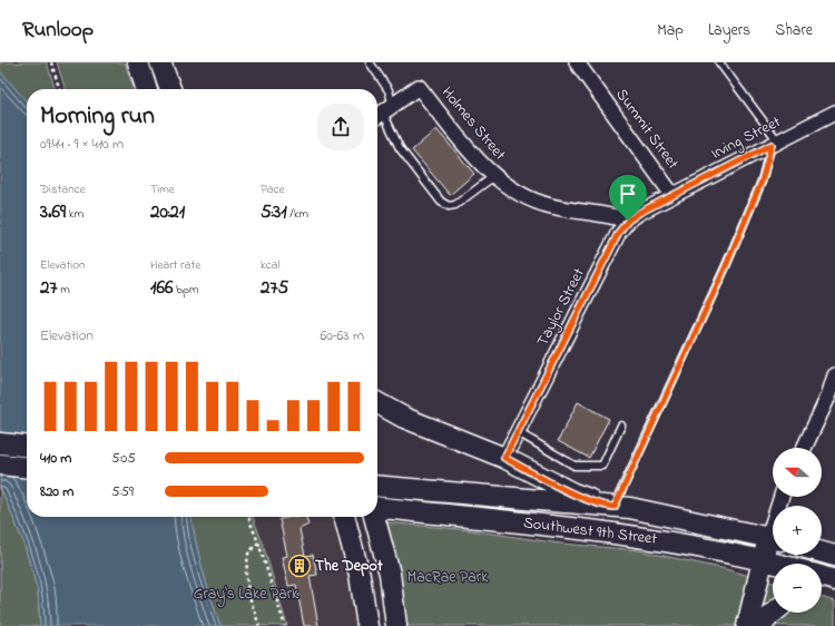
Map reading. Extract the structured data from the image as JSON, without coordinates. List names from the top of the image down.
{
  "streets": {
    "main road": ["Southwest 9th Street"],
    "street": [
      "Holmes Street",
      "Summit Street",
      "Irving Street",
      "Taylor Street"
    ]
  },
  "crossings": [
    ["Holmes Street", "Taylor Street"],
    ["Summit Street", "Irving Street"],
    ["Summit Street", "Taylor Street"],
    ["Irving Street", "Taylor Street"]
  ],
  "parks": ["MacRae Park", "Gray's Lake Park"],
  "places": {
    "building": ["The Depot"]
  },
  "north": "left",
  "page": {
    "header": "Runloop",
    "nav": ["Map", "Layers", "Share"],
    "heading": ["Morning run", "09:44 · 9 × 410 m"],
    "stats": [
      ["Distance", "3.69 km"],
      ["Time", "20:21"],
      ["Pace", "5:31 /km"],
      ["Elevation", "27 m"],
      ["Heart rate", "166 bpm"],
      ["kcal", "275"]
    ],
    "chart": ["Elevation", "60–63 m"],
    "list": [
      {
        "name": "410 m",
        "note": "5:05"
      },
      {
        "name": "820 m",
        "note": "5:59"
      }
    ],
    "map_buttons": ["+", "−"]
  }
}
